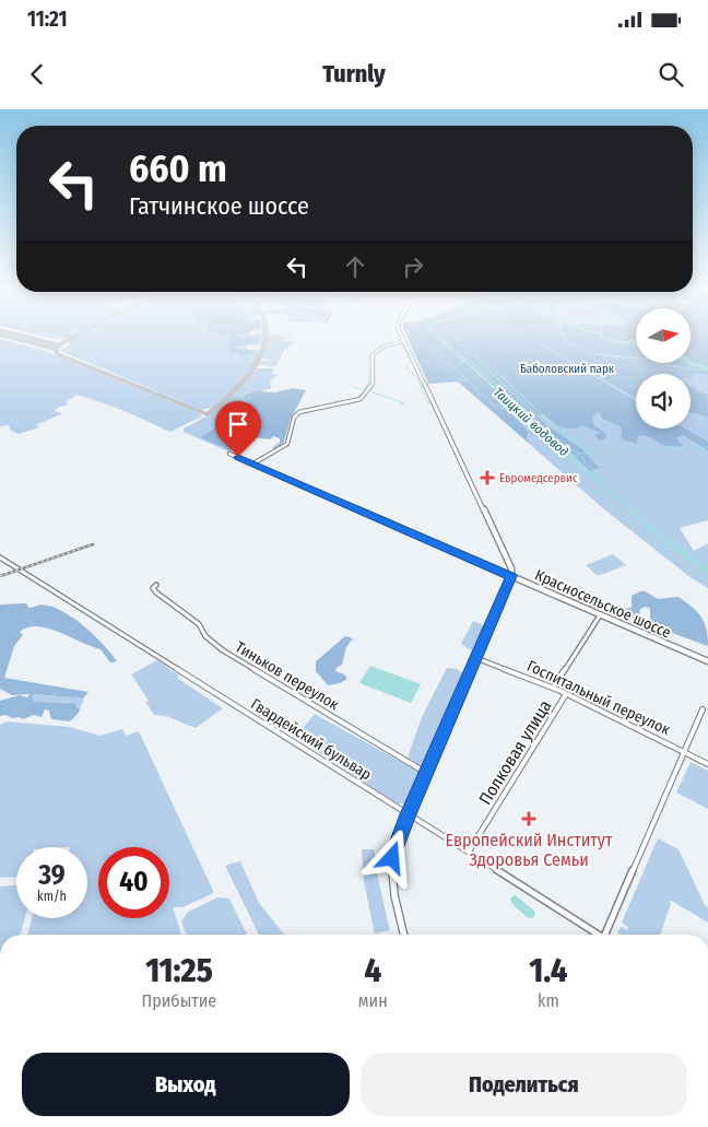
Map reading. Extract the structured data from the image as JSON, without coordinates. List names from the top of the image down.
{
  "streets": {
    "main road": ["Красносельское шоссе"],
    "street": [
      "Тиньков переулок",
      "Госпитальный переулок",
      "Гвардейский бульвар",
      "Полковая улица"
    ]
  },
  "crossings": [
    ["Госпитальный переулок", "Полковая улица"],
    ["Гвардейский бульвар", "Полковая улица"]
  ],
  "water": ["Таицкий водовод"],
  "parks": ["Баболовский парк"],
  "places": {
    "health": ["Евромедсервис", "Европейский Институт Здоровья Семьи"]
  },
  "north": "right",
  "page": {
    "status": "11:21",
    "header": "Turnly",
    "turn": ["660 m", "Гатчинское шоссе"],
    "speed": "39 km/h",
    "limit": "40",
    "eta": [
      "11:25",
      "Прибытие",
      "4",
      "мин",
      "1.4",
      "km"
    ],
    "buttons": ["Выход", "Поделиться"]
  }
}
